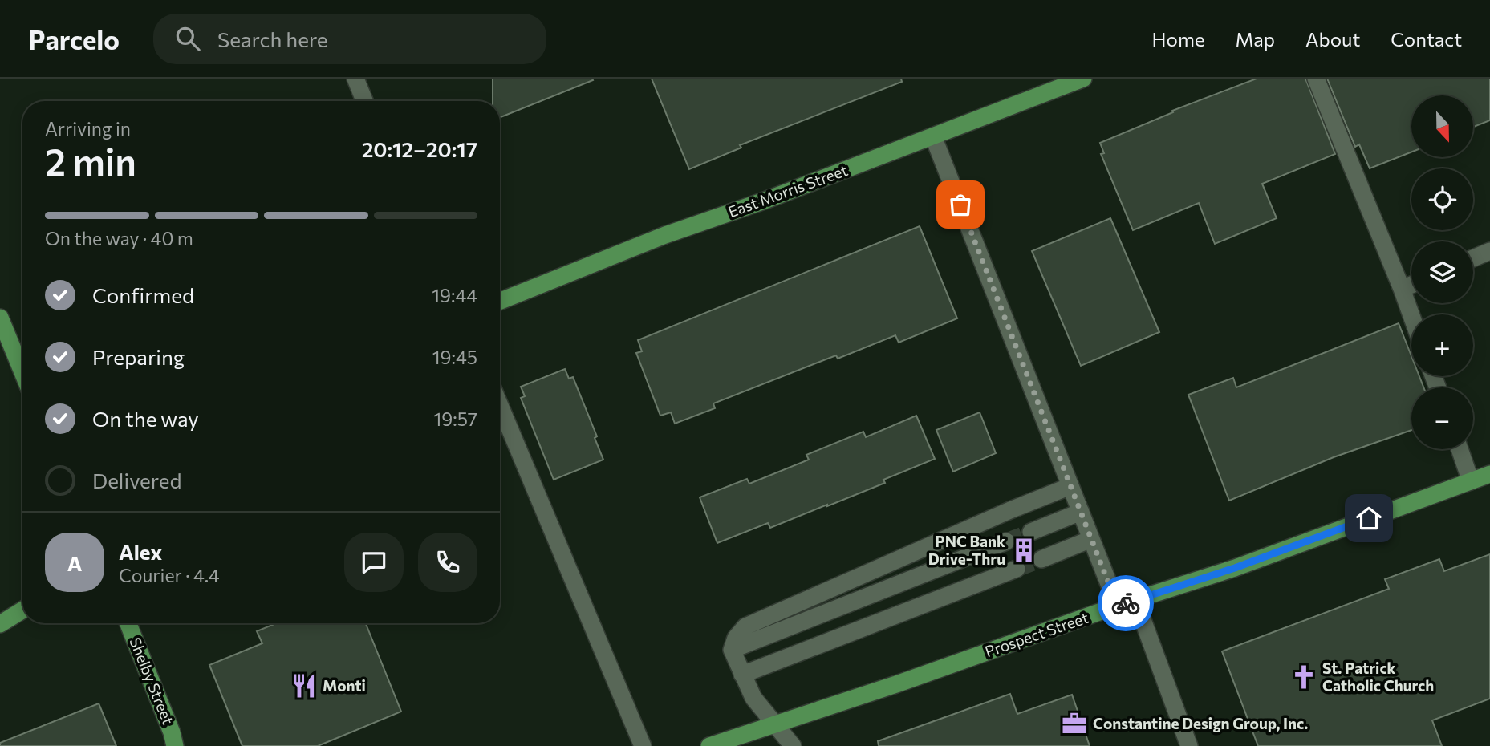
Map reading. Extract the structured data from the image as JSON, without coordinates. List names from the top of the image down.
{
  "streets": {
    "main road": ["East Morris Street", "Prospect Street", "Shelby Street"]
  },
  "places": {
    "building": ["PNC Bank Drive-Thru"],
    "church": ["St. Patrick Catholic Church"],
    "restaurant": ["Monti"],
    "office": ["Constantine Design Group, Inc."]
  },
  "north": "bottom",
  "page": {
    "header": "Parcelo",
    "search": "Search here",
    "nav": [
      "Home",
      "Map",
      "About",
      "Contact"
    ],
    "map_buttons": ["+", "−"],
    "heading": ["2 min", "Arriving in", "20:12–20:17"],
    "panel": ["Alex", "Courier · 4.4"],
    "bar": "On the way · 40 m",
    "list": [
      ["Confirmed", "19:44"],
      ["Preparing", "19:45"],
      ["On the way", "19:57"],
      "Delivered"
    ],
    "round": "A"
  }
}
